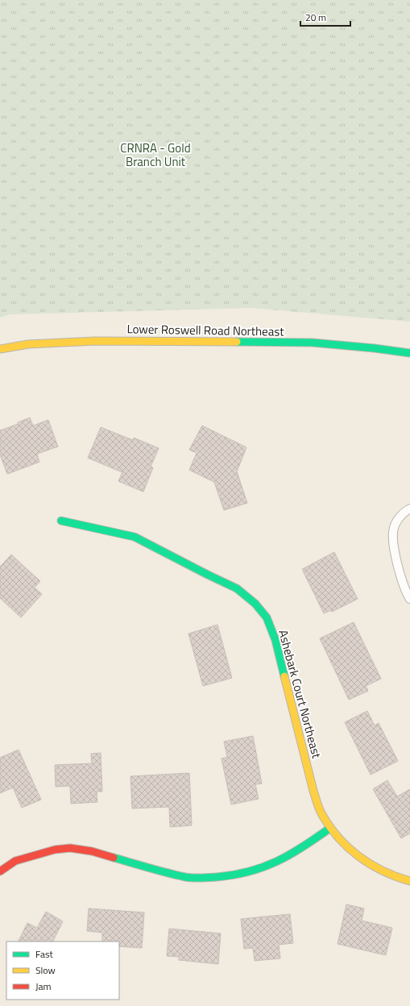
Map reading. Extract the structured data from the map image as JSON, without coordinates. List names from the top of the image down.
{
  "streets": {
    "street": ["Lower Roswell Road Northeast", "Ashebark Court Northeast"]
  },
  "parks": ["CRNRA - Gold Branch Unit"],
  "legend": ["Fast", "Slow", "Jam"],
  "scale_bar": "20 m"
}
